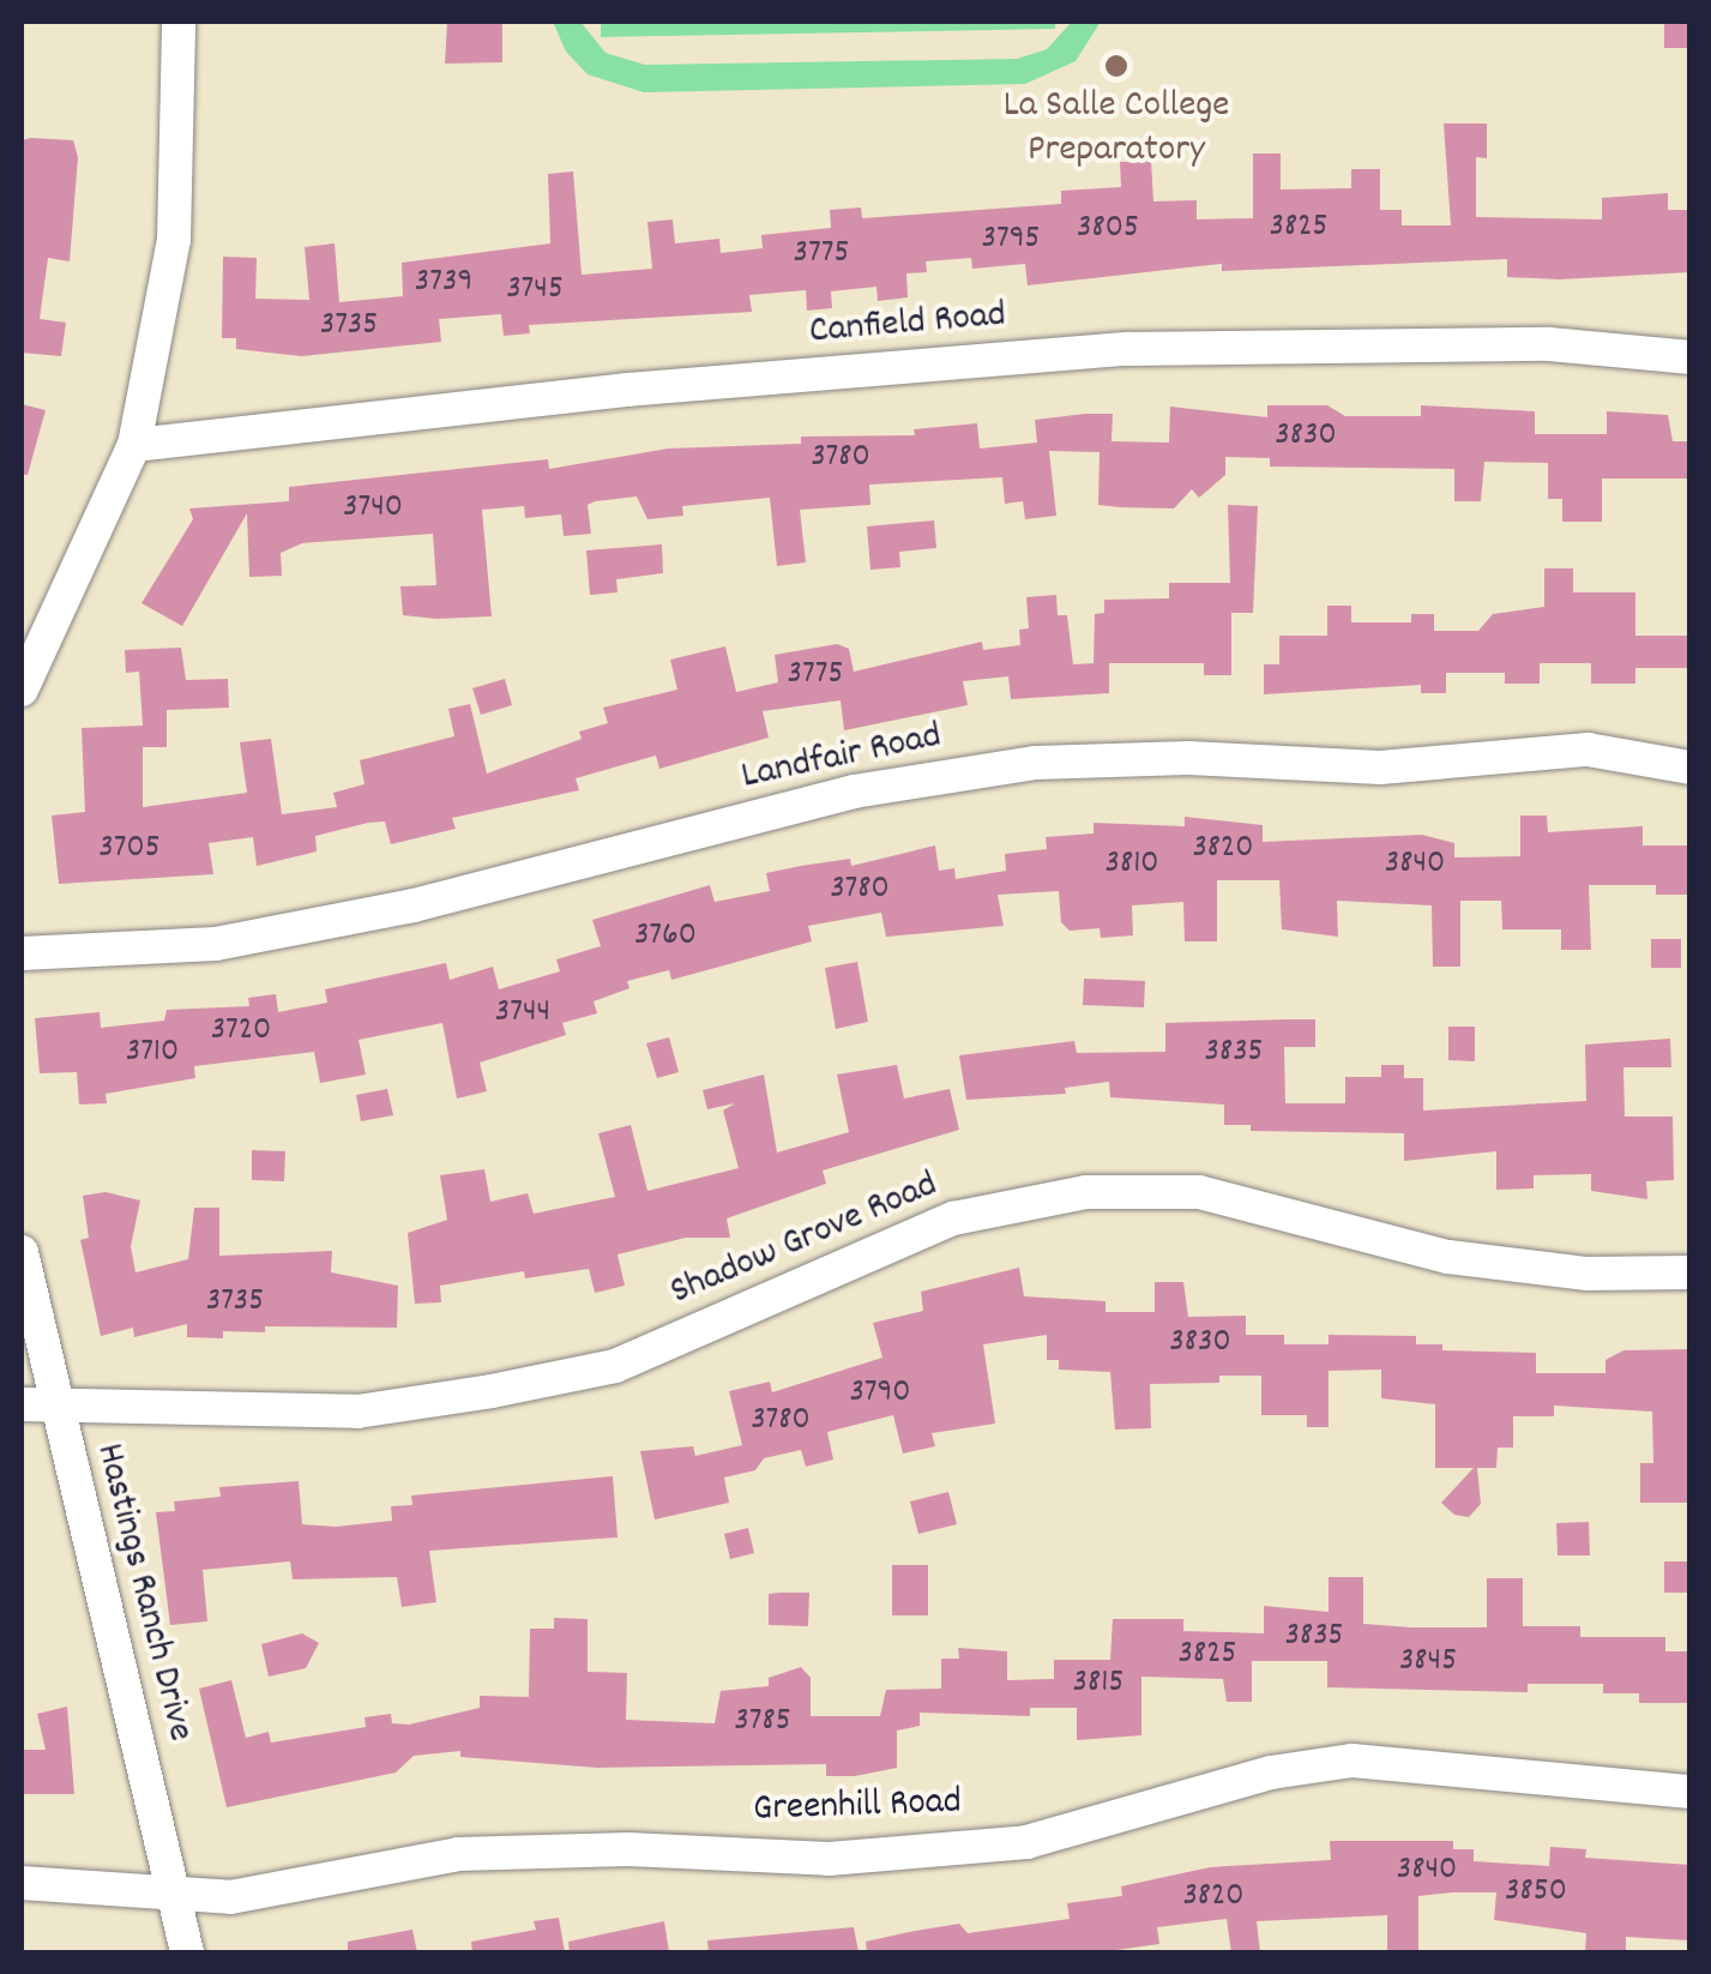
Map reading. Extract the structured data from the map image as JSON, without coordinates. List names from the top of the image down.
{
  "streets": {
    "street": [
      "Canfield Road",
      "Landfair Road",
      "Shadow Grove Road",
      "Hastings Ranch Drive",
      "Greenhill Road"
    ]
  },
  "crossings": [
    ["Shadow Grove Road", "Hastings Ranch Drive"],
    ["Hastings Ranch Drive", "Greenhill Road"]
  ],
  "places": ["La Salle College Preparatory"],
  "house_numbers": [
    "3825",
    "3805",
    "3795",
    "3775",
    "3739",
    "3745",
    "3735",
    "3830",
    "3780",
    "3740",
    "3775",
    "3705",
    "3820",
    "3810",
    "3840",
    "3780",
    "3760",
    "3744",
    "3720",
    "3710",
    "3835",
    "3735",
    "3830",
    "3790",
    "3780",
    "3835",
    "3825",
    "3845",
    "3815",
    "3785",
    "3840",
    "3850",
    "3820"
  ]
}
